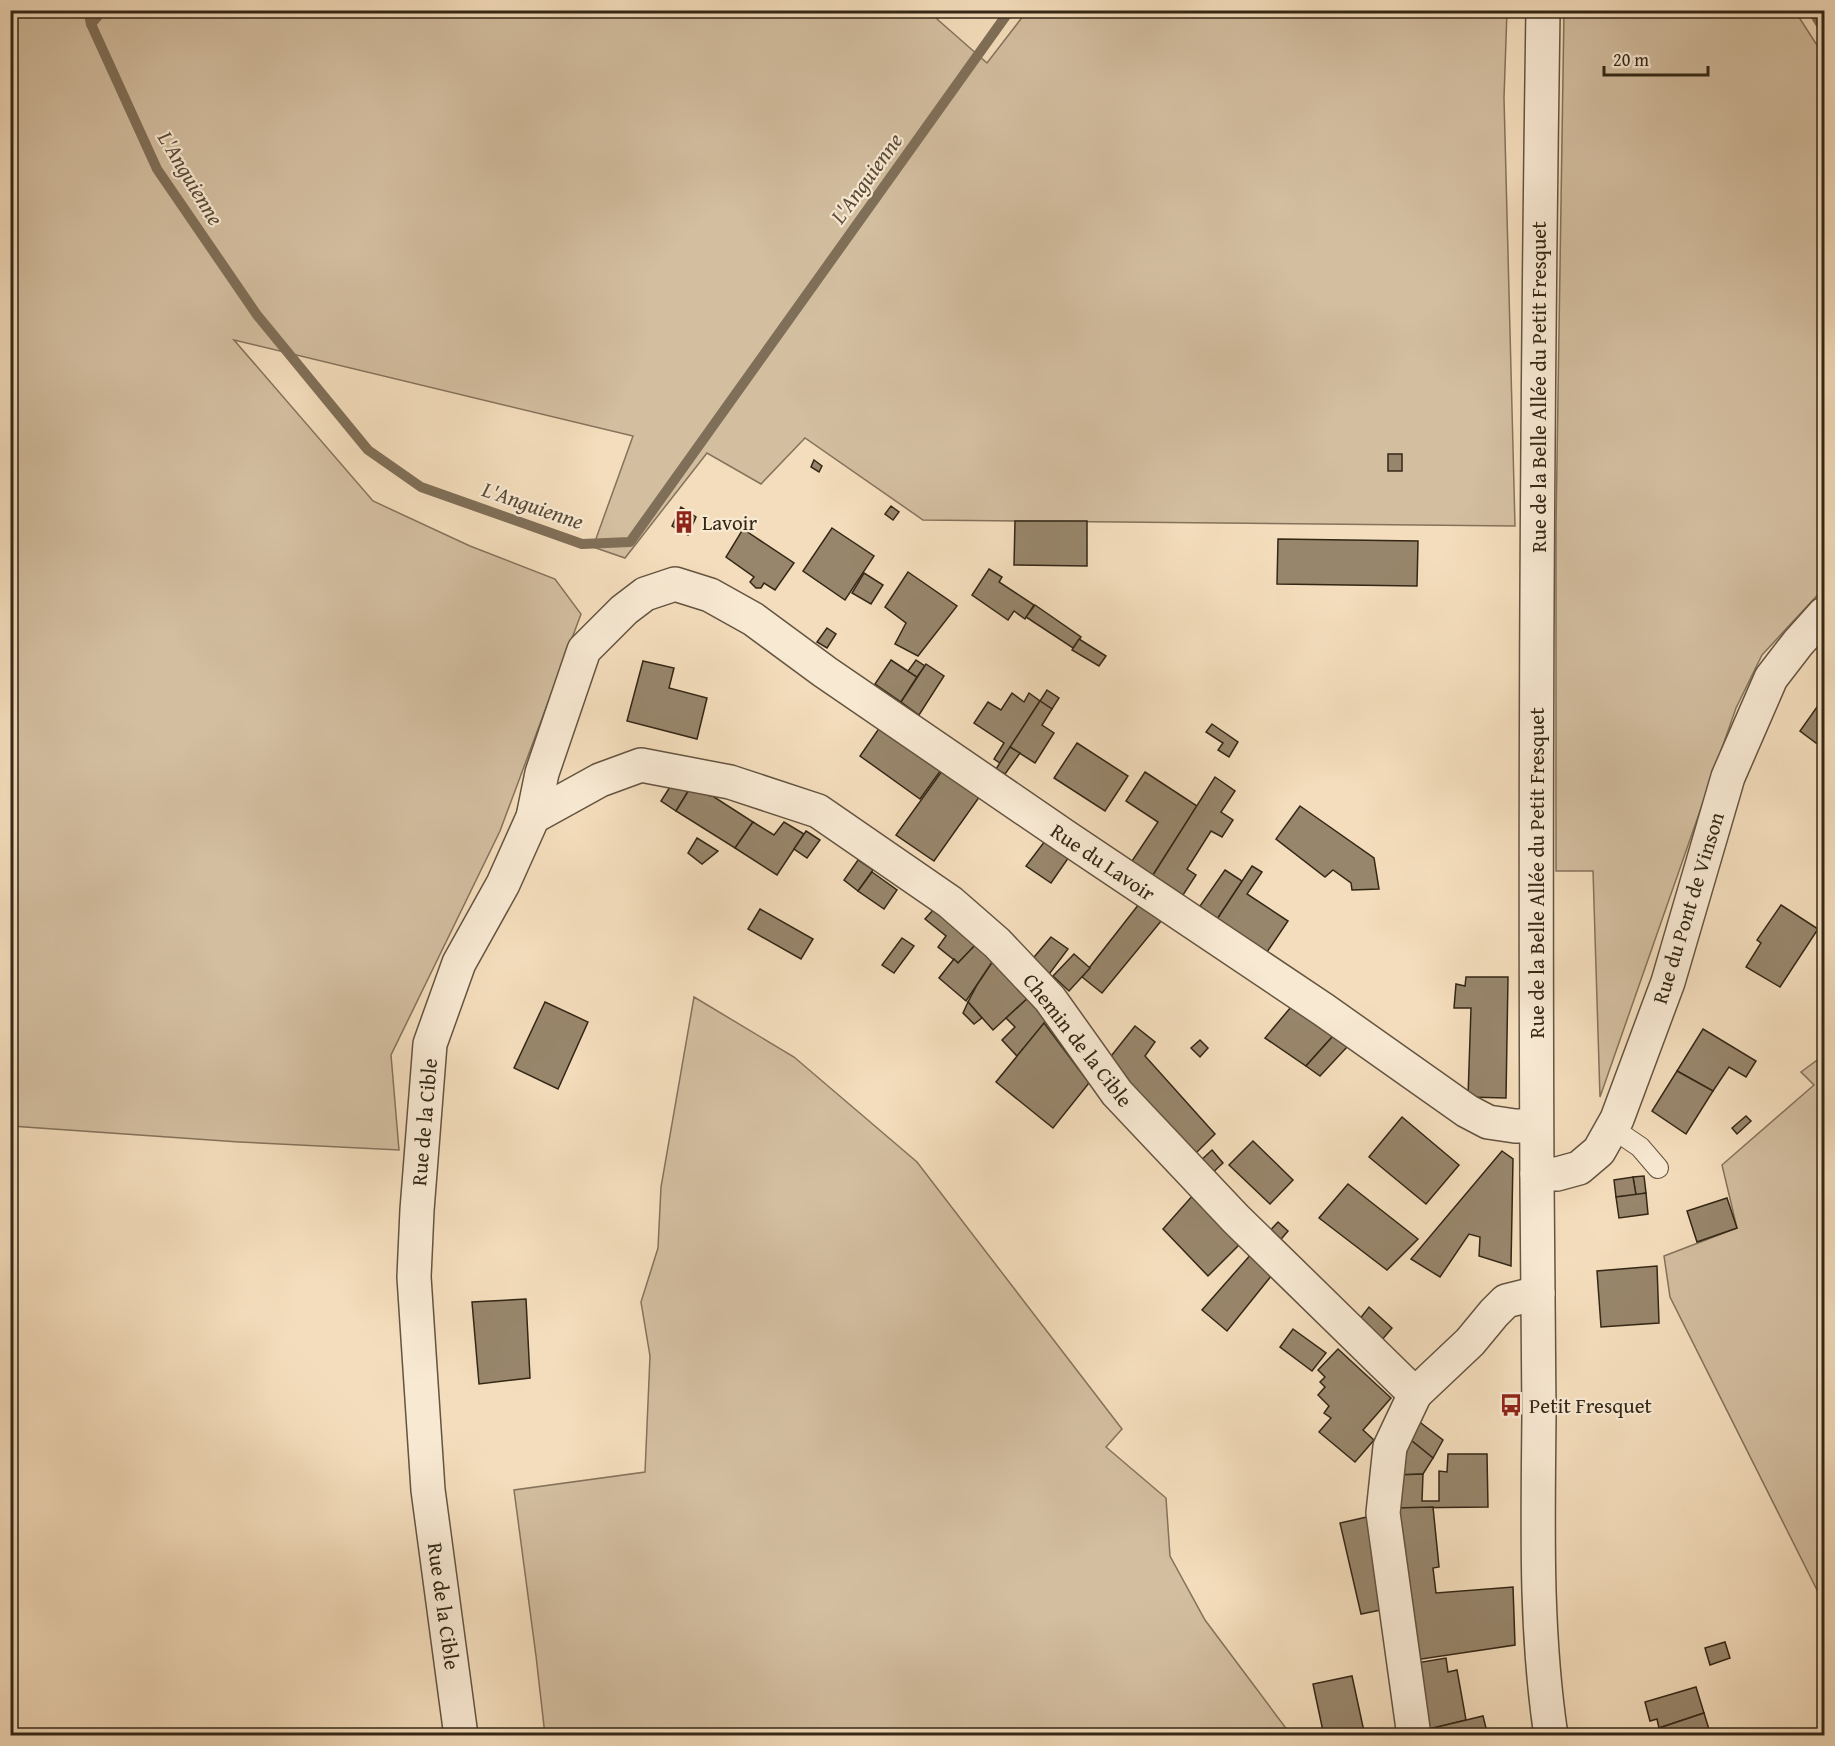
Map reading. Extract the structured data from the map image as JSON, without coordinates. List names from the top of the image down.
{
  "streets": {
    "street": [
      "Rue de la Belle Allée du Petit Fresquet",
      "Rue du Lavoir",
      "Rue du Pont de Vinson",
      "Chemin de la Cible",
      "Rue de la Cible"
    ]
  },
  "crossings": [
    ["Rue de la Belle Allée du Petit Fresquet", "Rue du Lavoir"],
    ["Rue de la Belle Allée du Petit Fresquet", "Rue du Pont de Vinson"],
    ["Rue du Lavoir", "Rue de la Cible"],
    ["Chemin de la Cible", "Rue de la Cible"]
  ],
  "water": ["L'Anguienne"],
  "places": {
    "building": ["Lavoir"],
    "bus stop": ["Petit Fresquet"]
  },
  "scale_bar": "20 m"
}
